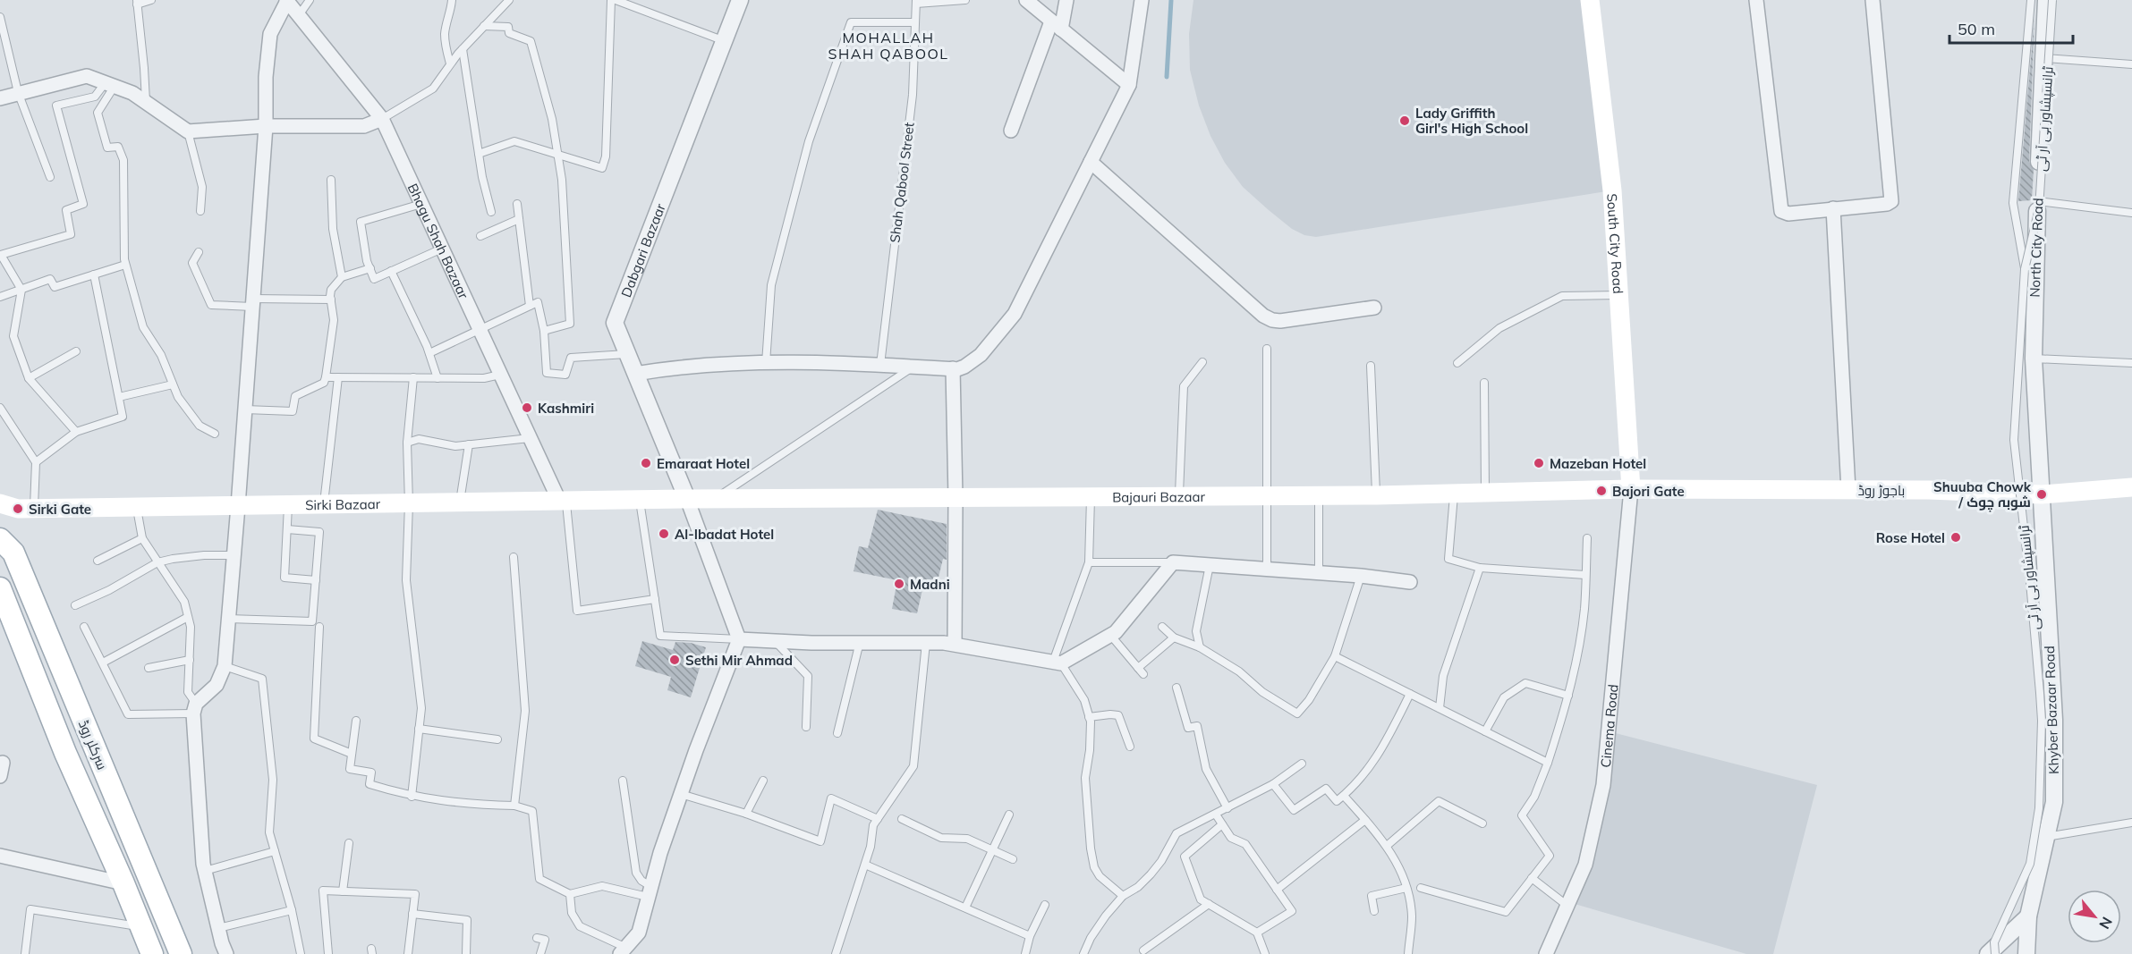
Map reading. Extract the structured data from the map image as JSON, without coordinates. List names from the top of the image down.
{
  "streets": {
    "main road": [
      "South City Road",
      "باجوڑ روڈ",
      "Bajauri Bazaar",
      "Sirki Bazaar",
      "سرکلر روڈ"
    ],
    "street": [
      "Bhagu Shah Bazaar",
      "North City Road",
      "Dabgari Bazaar",
      "Khyber Bazaar Road",
      "Cinema Road"
    ],
    "lane": ["ٹرانسپشاور بی آر ٹی", "Shah Qabool Street"]
  },
  "crossings": [
    ["Bhagu Shah Bazaar", "Sirki Bazaar"],
    ["South City Road", "باجوڑ روڈ"],
    ["South City Road", "Bajauri Bazaar"],
    ["South City Road", "Cinema Road"],
    ["North City Road", "باجوڑ روڈ"],
    ["North City Road", "Khyber Bazaar Road"],
    ["Dabgari Bazaar", "Bajauri Bazaar"],
    ["Dabgari Bazaar", "Sirki Bazaar"],
    ["باجوڑ روڈ", "Bajauri Bazaar"],
    ["باجوڑ روڈ", "Khyber Bazaar Road"],
    ["باجوڑ روڈ", "Cinema Road"],
    ["Bajauri Bazaar", "Sirki Bazaar"],
    ["Bajauri Bazaar", "Cinema Road"]
  ],
  "districts": ["MOHALLAH SHAH QABOOL"],
  "places": [
    "Lady Griffith Girl's High School",
    "Kashmiri",
    "Emaraat Hotel",
    "Mazeban Hotel",
    "Bajori Gate",
    "Shuuba Chowk / شوبہ چوک",
    "Sirki Gate",
    "Al-Ibadat Hotel",
    "Rose Hotel",
    "Madni",
    "Sethi Mir Ahmad"
  ],
  "scale_bar": "50 m",
  "north": "bottom right"
}
